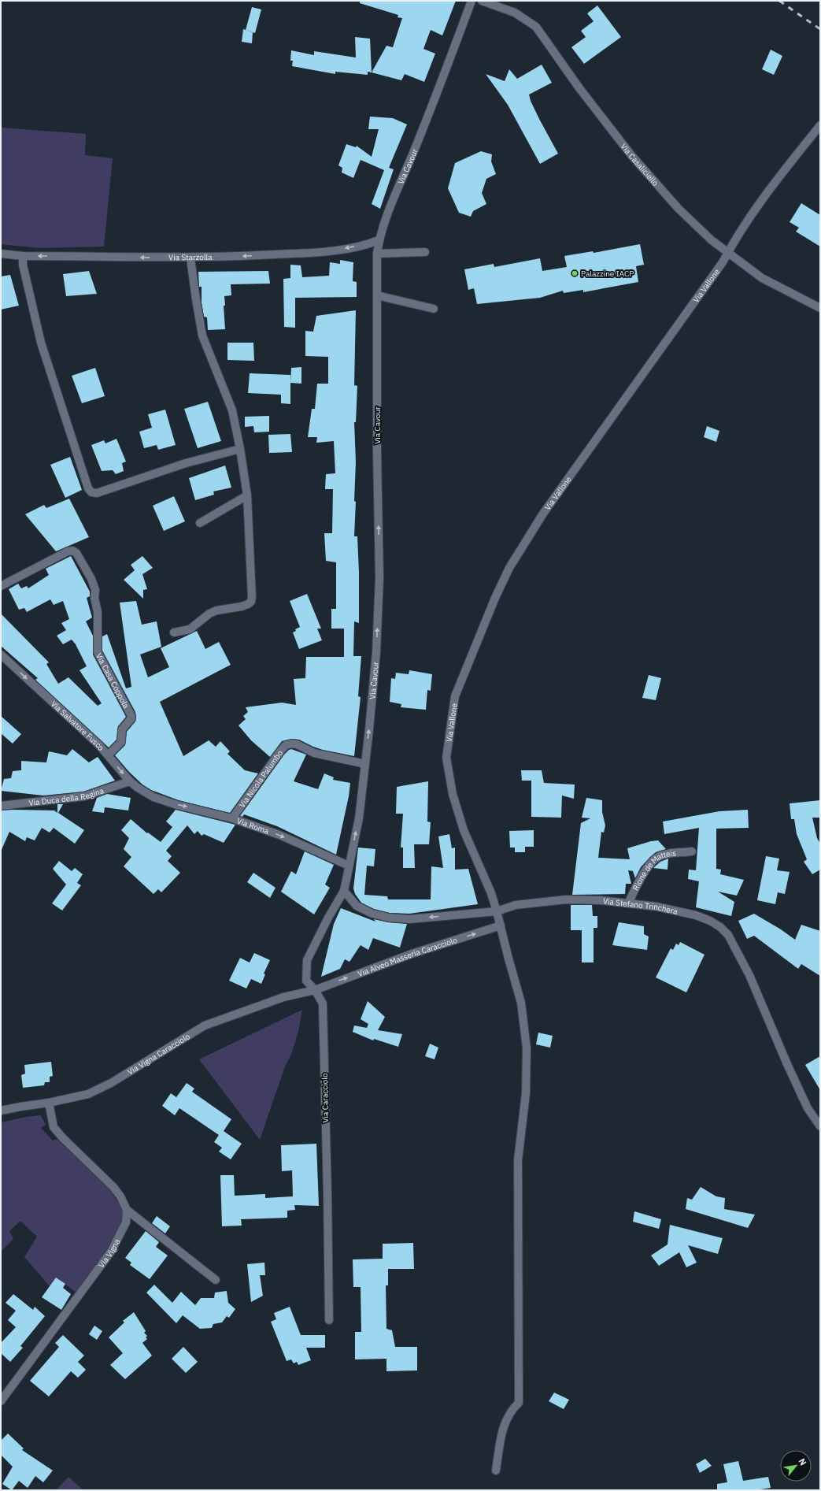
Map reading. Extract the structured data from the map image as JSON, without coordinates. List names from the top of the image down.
{
  "streets": {
    "street": [
      "Via Casaliciello",
      "Via Cavour",
      "Via Starzolla",
      "Via Vallone",
      "Via Casa Coppola",
      "Via Salvatore Fusco",
      "Via Nicola Palumbo",
      "Via Duca della Regina",
      "Via Roma",
      "Rione de Matteis",
      "Via Stefano Trinchera",
      "Via Alveo Masseria Caracciolo",
      "Via Vigna Caracciolo",
      "Via Caracciolo",
      "Via Vigna"
    ]
  },
  "crossings": [
    ["Via Casaliciello", "Via Vallone"],
    ["Via Cavour", "Via Starzolla"],
    ["Via Cavour", "Via Nicola Palumbo"],
    ["Via Cavour", "Via Roma"],
    ["Via Cavour", "Via Stefano Trinchera"],
    ["Via Cavour", "Via Caracciolo"],
    ["Via Vallone", "Via Stefano Trinchera"],
    ["Via Vallone", "Via Alveo Masseria Caracciolo"],
    ["Via Casa Coppola", "Via Salvatore Fusco"],
    ["Via Salvatore Fusco", "Via Duca della Regina"],
    ["Via Salvatore Fusco", "Via Roma"],
    ["Via Nicola Palumbo", "Via Roma"],
    ["Rione de Matteis", "Via Stefano Trinchera"],
    ["Via Stefano Trinchera", "Via Caracciolo"],
    ["Via Alveo Masseria Caracciolo", "Via Vigna Caracciolo"],
    ["Via Alveo Masseria Caracciolo", "Via Caracciolo"],
    ["Via Vigna Caracciolo", "Via Caracciolo"]
  ],
  "one_way": [
    "Via Cavour",
    "Via Starzolla",
    "Via Salvatore Fusco",
    "Via Roma",
    "Via Alveo Masseria Caracciolo"
  ],
  "places": ["Palazzine IACP"],
  "north": "top right"
}
